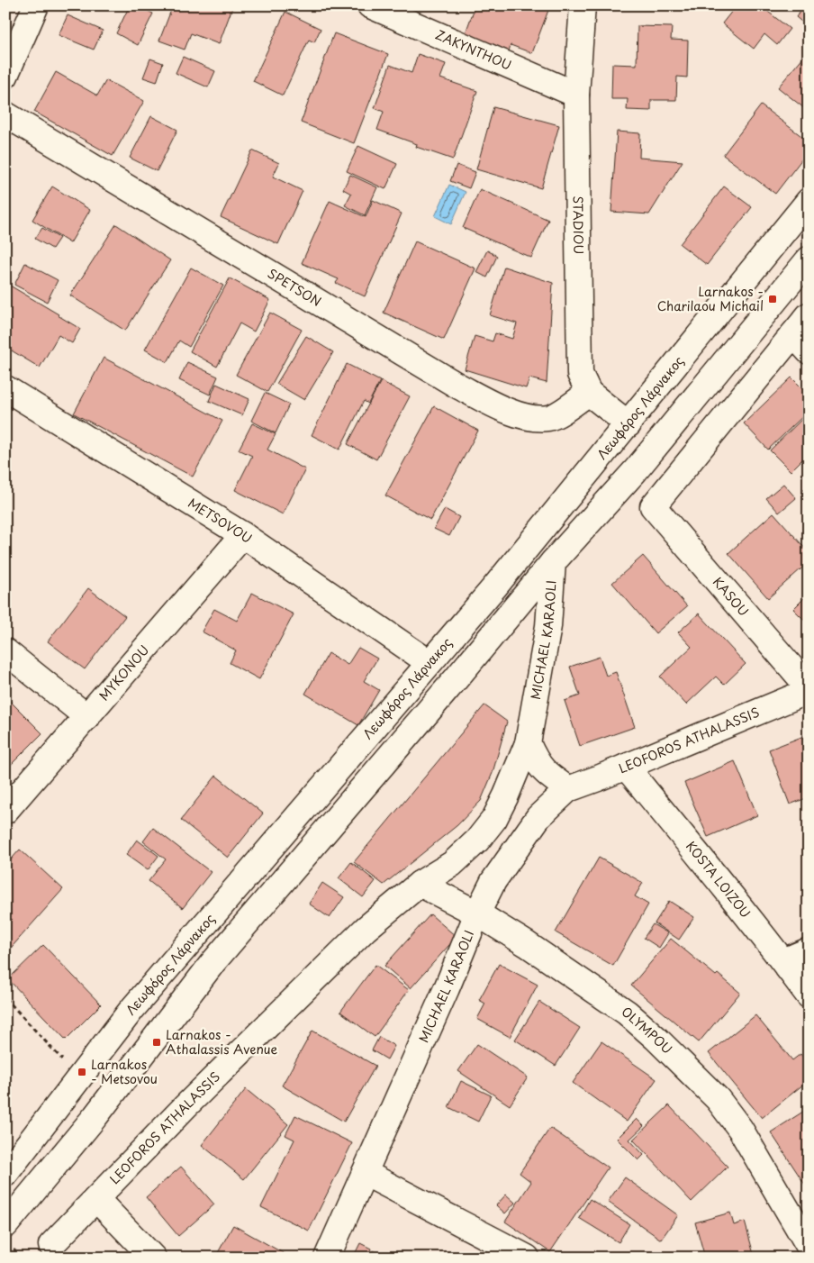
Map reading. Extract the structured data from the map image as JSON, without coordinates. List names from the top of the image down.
{
  "streets": {
    "street": [
      "ZAKYNTHOU",
      "STADIOU",
      "SPETSON",
      "Λεωφόρος Λάρνακος",
      "METSOVOU",
      "KASOU",
      "MICHAEL KARAOLI",
      "MYKONOU",
      "LEOFOROS ATHALASSIS",
      "KOSTA LOIZOU",
      "OLYMPOU"
    ]
  },
  "crossings": [
    ["ZAKYNTHOU", "STADIOU"],
    ["STADIOU", "SPETSON"],
    ["STADIOU", "Λεωφόρος Λάρνακος"],
    ["Λεωφόρος Λάρνακος", "METSOVOU"],
    ["METSOVOU", "MYKONOU"],
    ["KASOU", "LEOFOROS ATHALASSIS"],
    ["MICHAEL KARAOLI", "LEOFOROS ATHALASSIS"],
    ["MICHAEL KARAOLI", "OLYMPOU"],
    ["LEOFOROS ATHALASSIS", "KOSTA LOIZOU"],
    ["LEOFOROS ATHALASSIS", "OLYMPOU"]
  ],
  "places": {
    "transit": ["Larnakos - Charilaou Michail", "Larnakos - Athalassis Avenue", "Larnakos - Metsovou"]
  }
}
